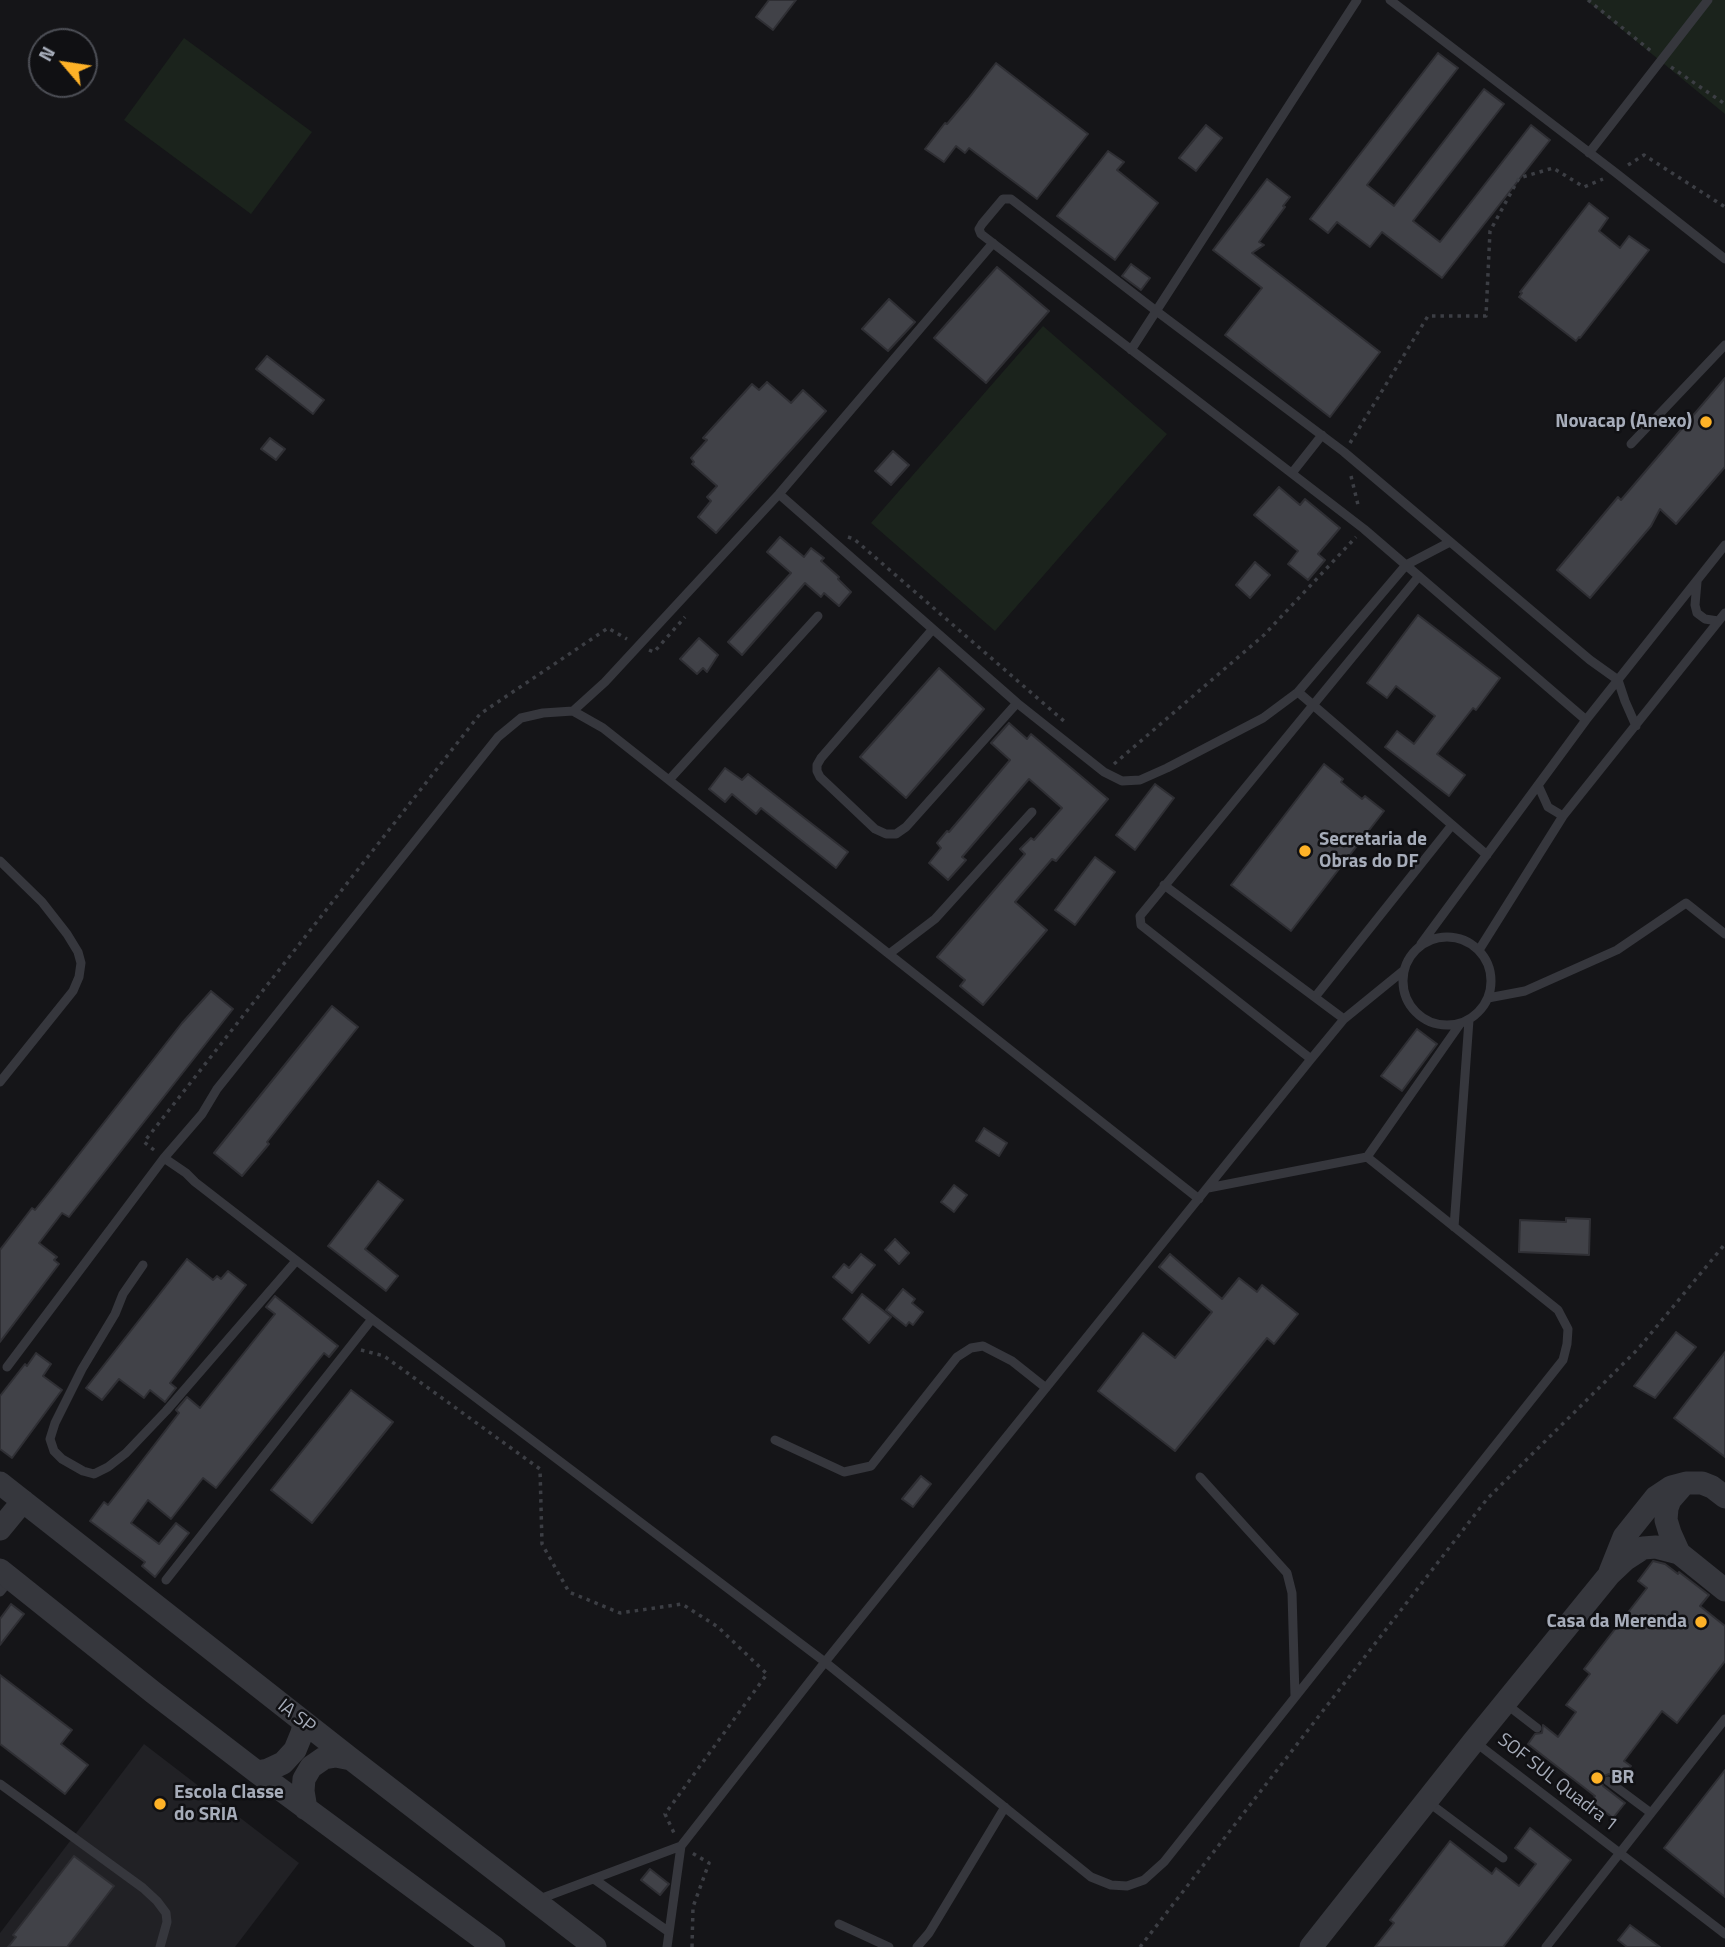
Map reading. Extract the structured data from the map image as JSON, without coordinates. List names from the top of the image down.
{
  "streets": {
    "street": ["IA SP"],
    "lane": ["SOF SUL Quadra 1"]
  },
  "places": [
    "Novacap (Anexo)",
    "Secretaria de Obras do DF",
    "Casa da Merenda",
    "BR",
    "Escola Classe do SRIA"
  ],
  "north": "top left"
}
